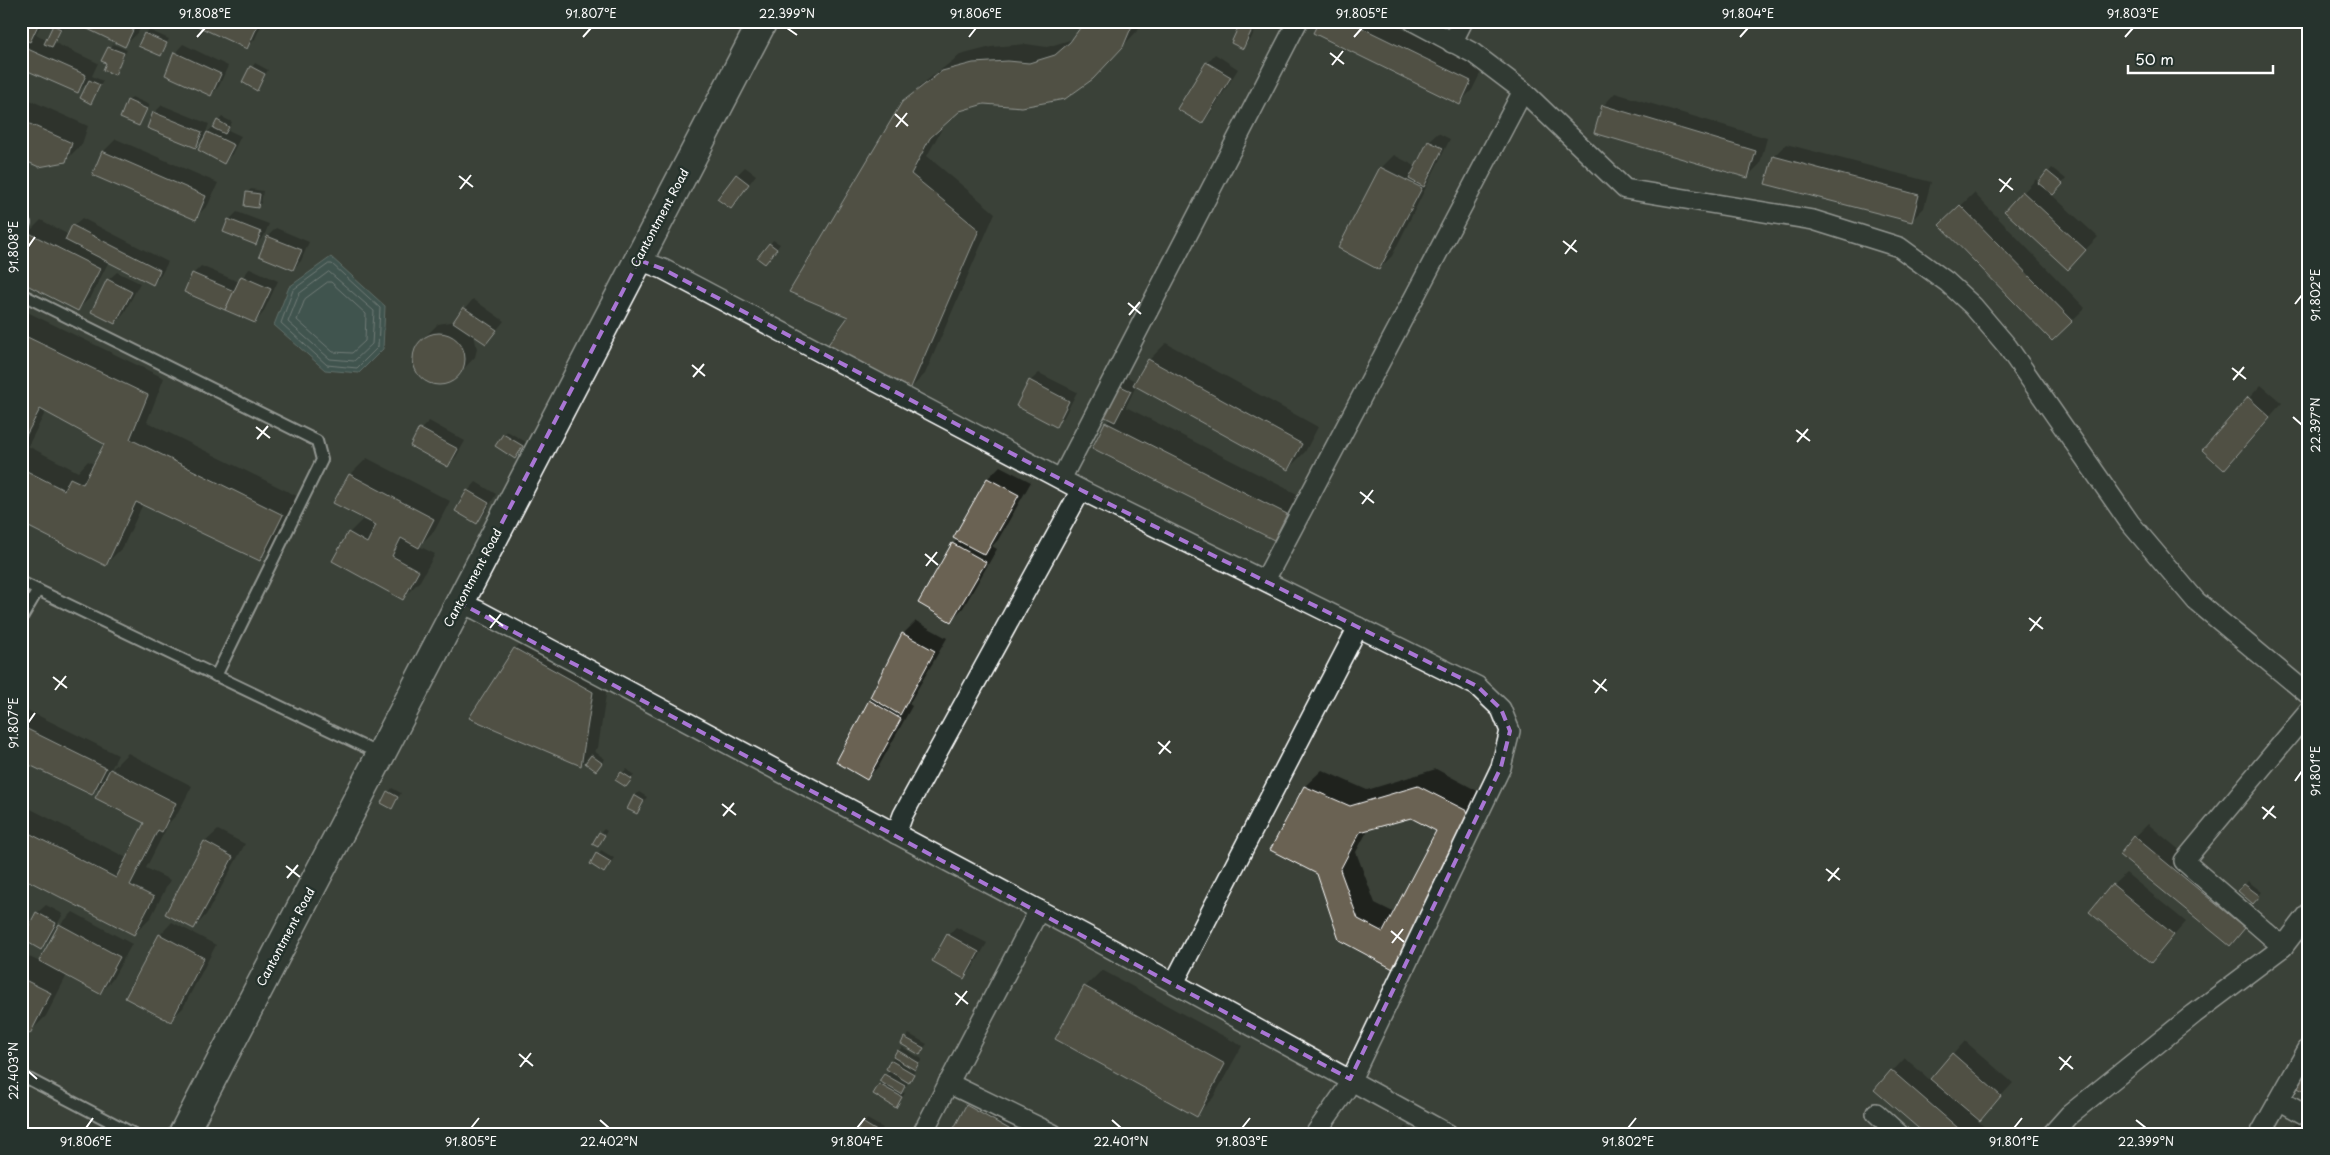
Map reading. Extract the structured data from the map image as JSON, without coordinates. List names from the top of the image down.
{
  "streets": {
    "street": ["Cantontment Road"]
  },
  "scale_bar": "50 m",
  "coordinates": [
    "91.808°E",
    "91.807°E",
    "22.399°N",
    "91.806°E",
    "91.805°E",
    "91.804°E",
    "91.803°E",
    "91.802°E",
    "22.397°N",
    "91.801°E",
    "22.403°N",
    "22.402°N",
    "22.401°N"
  ]
}
